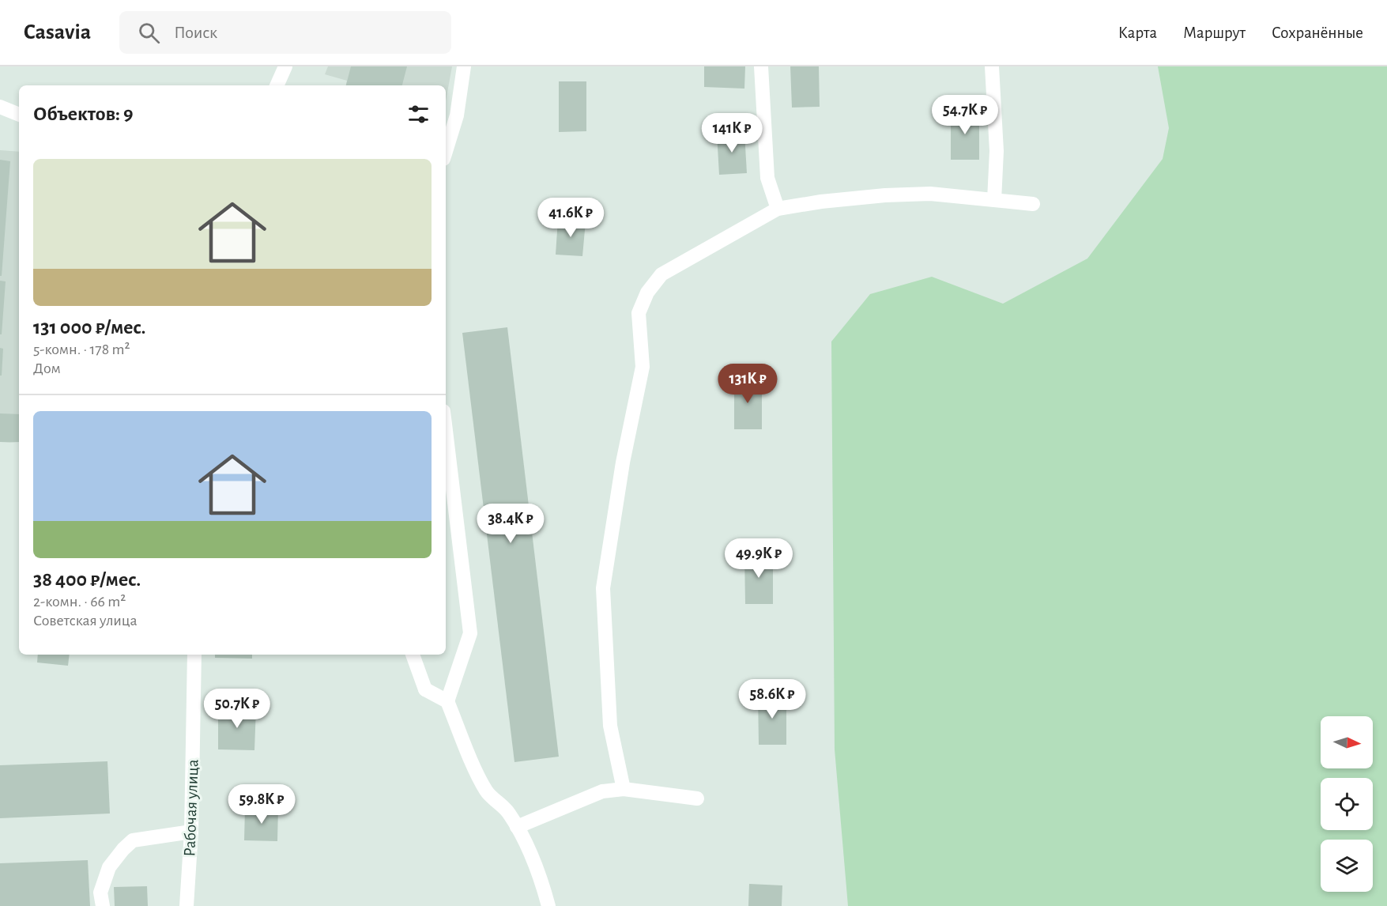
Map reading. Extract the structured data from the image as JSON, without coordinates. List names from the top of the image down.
{
  "streets": {
    "street": ["Рабочая улица"]
  },
  "north": "right",
  "page": {
    "header": "Casavia",
    "search": "Поиск",
    "nav": ["Карта", "Маршрут", "Сохранённые"],
    "heading": "Объектов: 9",
    "price": [
      "54.7K ₽",
      "141K ₽",
      "41.6K ₽",
      "131K ₽",
      "38.4K ₽",
      "49.9K ₽",
      "58.6K ₽",
      "50.7K ₽",
      "59.8K ₽"
    ],
    "list": [
      {
        "name": "131 000 ₽/мес.",
        "note": "5-комн. · 178 m² · Дом"
      },
      {
        "name": "38 400 ₽/мес.",
        "note": "2-комн. · 66 m² · Советская улица"
      }
    ]
  }
}
